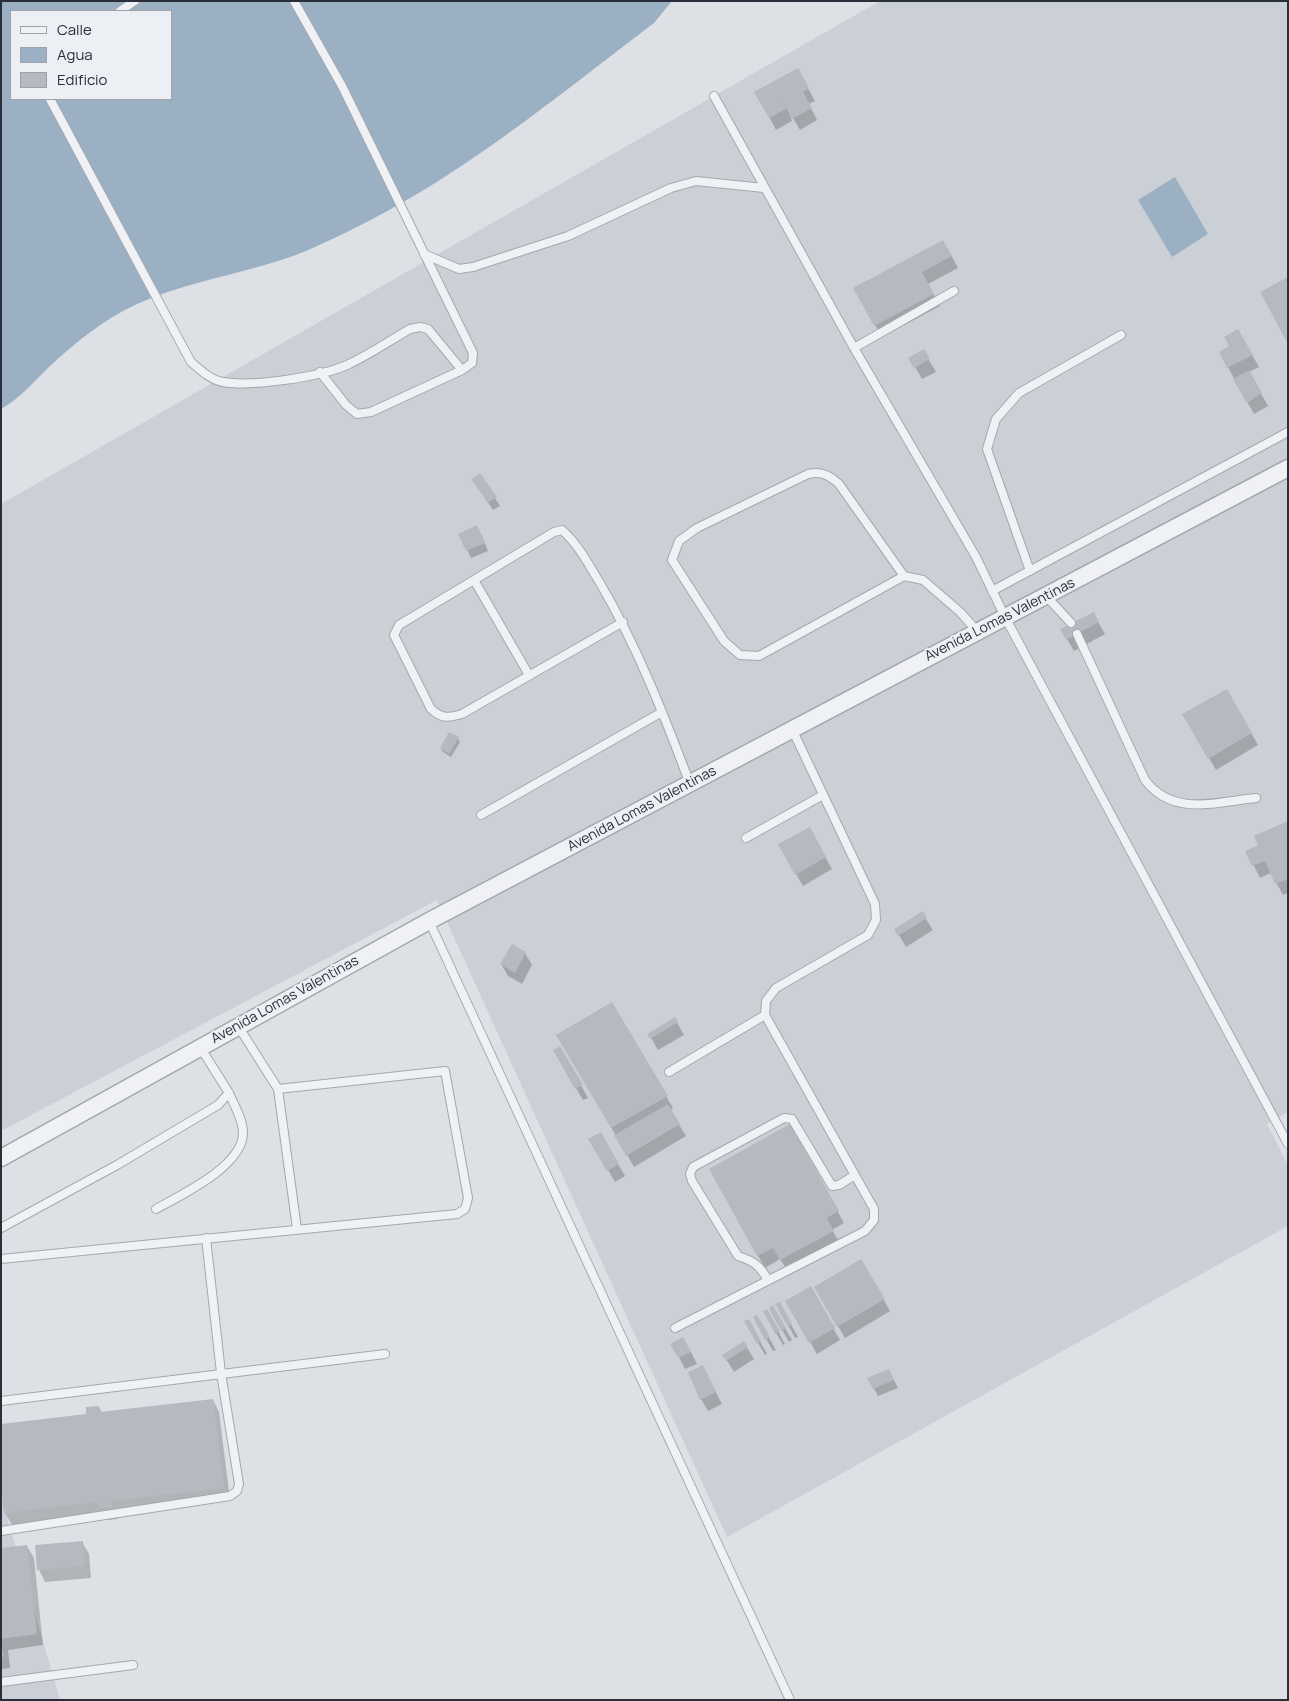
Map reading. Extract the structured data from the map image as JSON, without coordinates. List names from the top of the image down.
{
  "streets": {
    "street": ["Avenida Lomas Valentinas"]
  },
  "legend": ["Calle", "Agua", "Edificio"]
}
